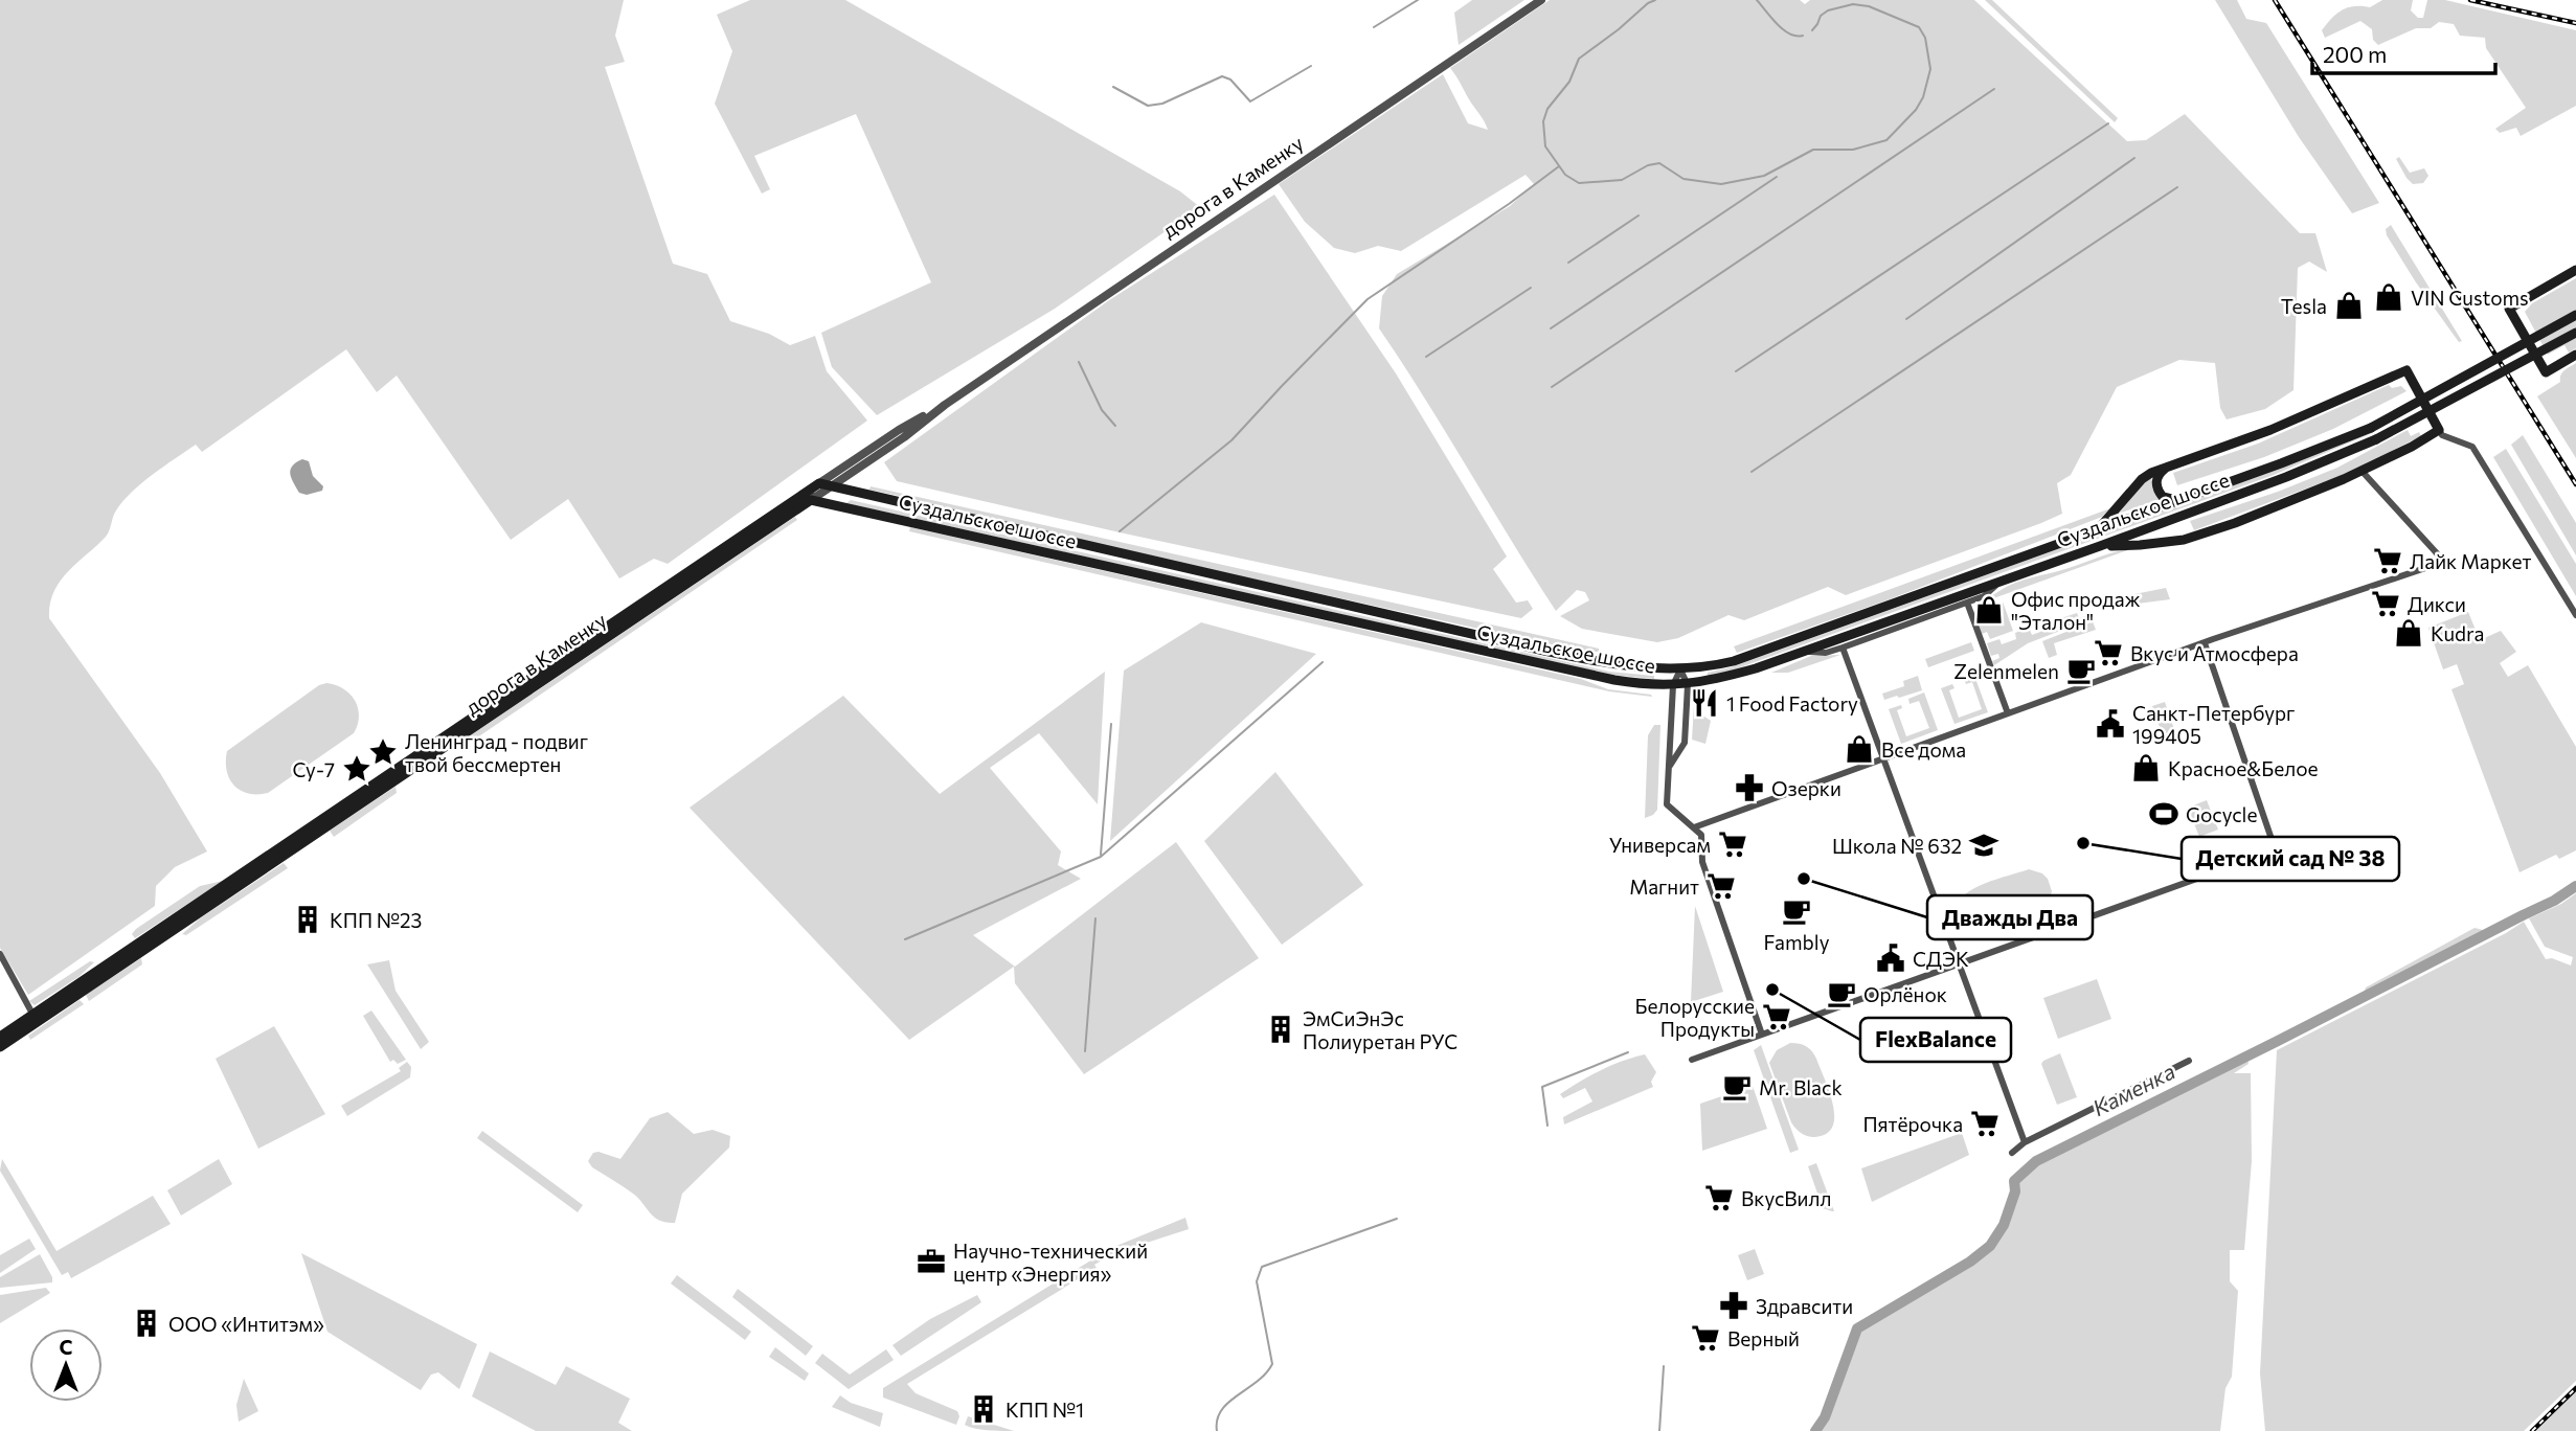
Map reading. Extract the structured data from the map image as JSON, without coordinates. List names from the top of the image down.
{
  "streets": {
    "main road": ["дорога в Каменку", "Суздальское шоссе"]
  },
  "crossings": [
    ["дорога в Каменку", "Суздальское шоссе"]
  ],
  "water": ["Каменка"],
  "places": {
    "shop": [
      "VIN Customs",
      "Tesla",
      "Офис продаж \"Эталон\"",
      "Kudra",
      "Все дома",
      "Красное&Белое"
    ],
    "supermarket": [
      "Лайк Маркет",
      "Дикси",
      "Вкус и Атмосфера",
      "Универсам",
      "Магнит",
      "Белорусские Продукты",
      "Пятёрочка",
      "ВкусВилл",
      "Верный"
    ],
    "cafe": [
      "Zelenmelen",
      "Fambly",
      "Орлёнок",
      "Mr. Black"
    ],
    "restaurant": ["1 Food Factory"],
    "public building": ["Санкт-Петербург 199405", "СДЭК"],
    "place": ["Ленинград - подвиг твой бессмертен", "Су-7"],
    "pharmacy": ["Озерки", "Здравсити"],
    "sports": ["Gocycle"],
    "other": ["Детский сад № 38", "Дважды Два", "FlexBalance"],
    "school or university": ["Школа № 632"],
    "building": [
      "КПП №23",
      "ЭмСиЭнЭс Полиуретан РУС",
      "ООО «Интитэм»",
      "КПП №1"
    ],
    "office": ["Научно-технический центр «Энергия»"]
  },
  "scale_bar": "200 m",
  "north": "top"
}
